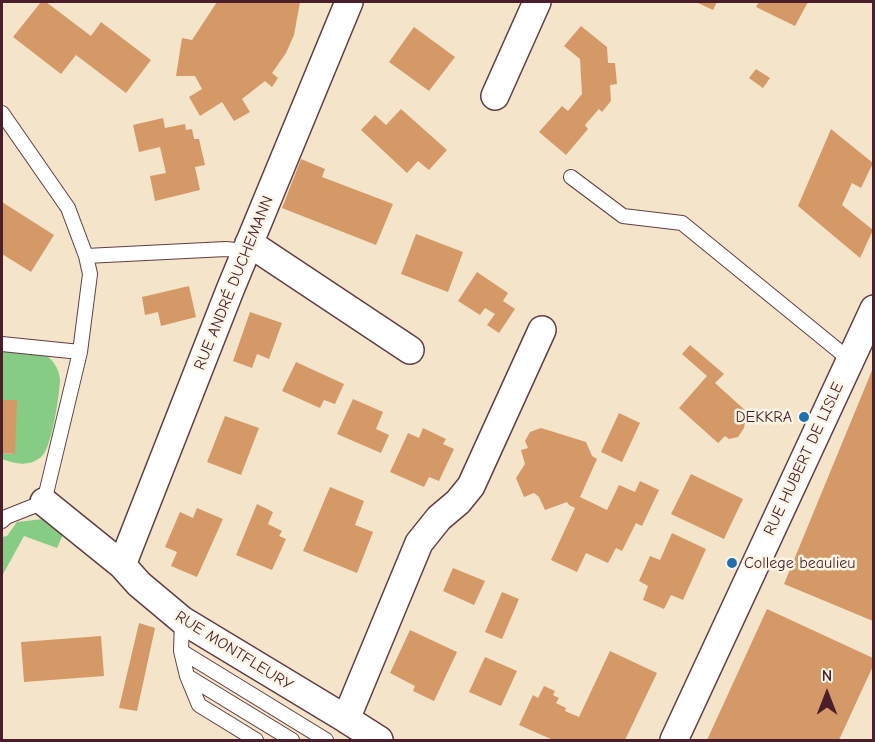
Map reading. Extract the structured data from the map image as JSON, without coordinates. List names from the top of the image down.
{
  "streets": {
    "street": ["RUE ANDRÉ DUCHEMANN", "RUE HUBERT DE LISLE", "RUE MONTFLEURY"]
  },
  "crossings": [
    ["RUE ANDRÉ DUCHEMANN", "RUE MONTFLEURY"]
  ],
  "places": ["DEKKRA", "College beaulieu"],
  "north": "top"
}
